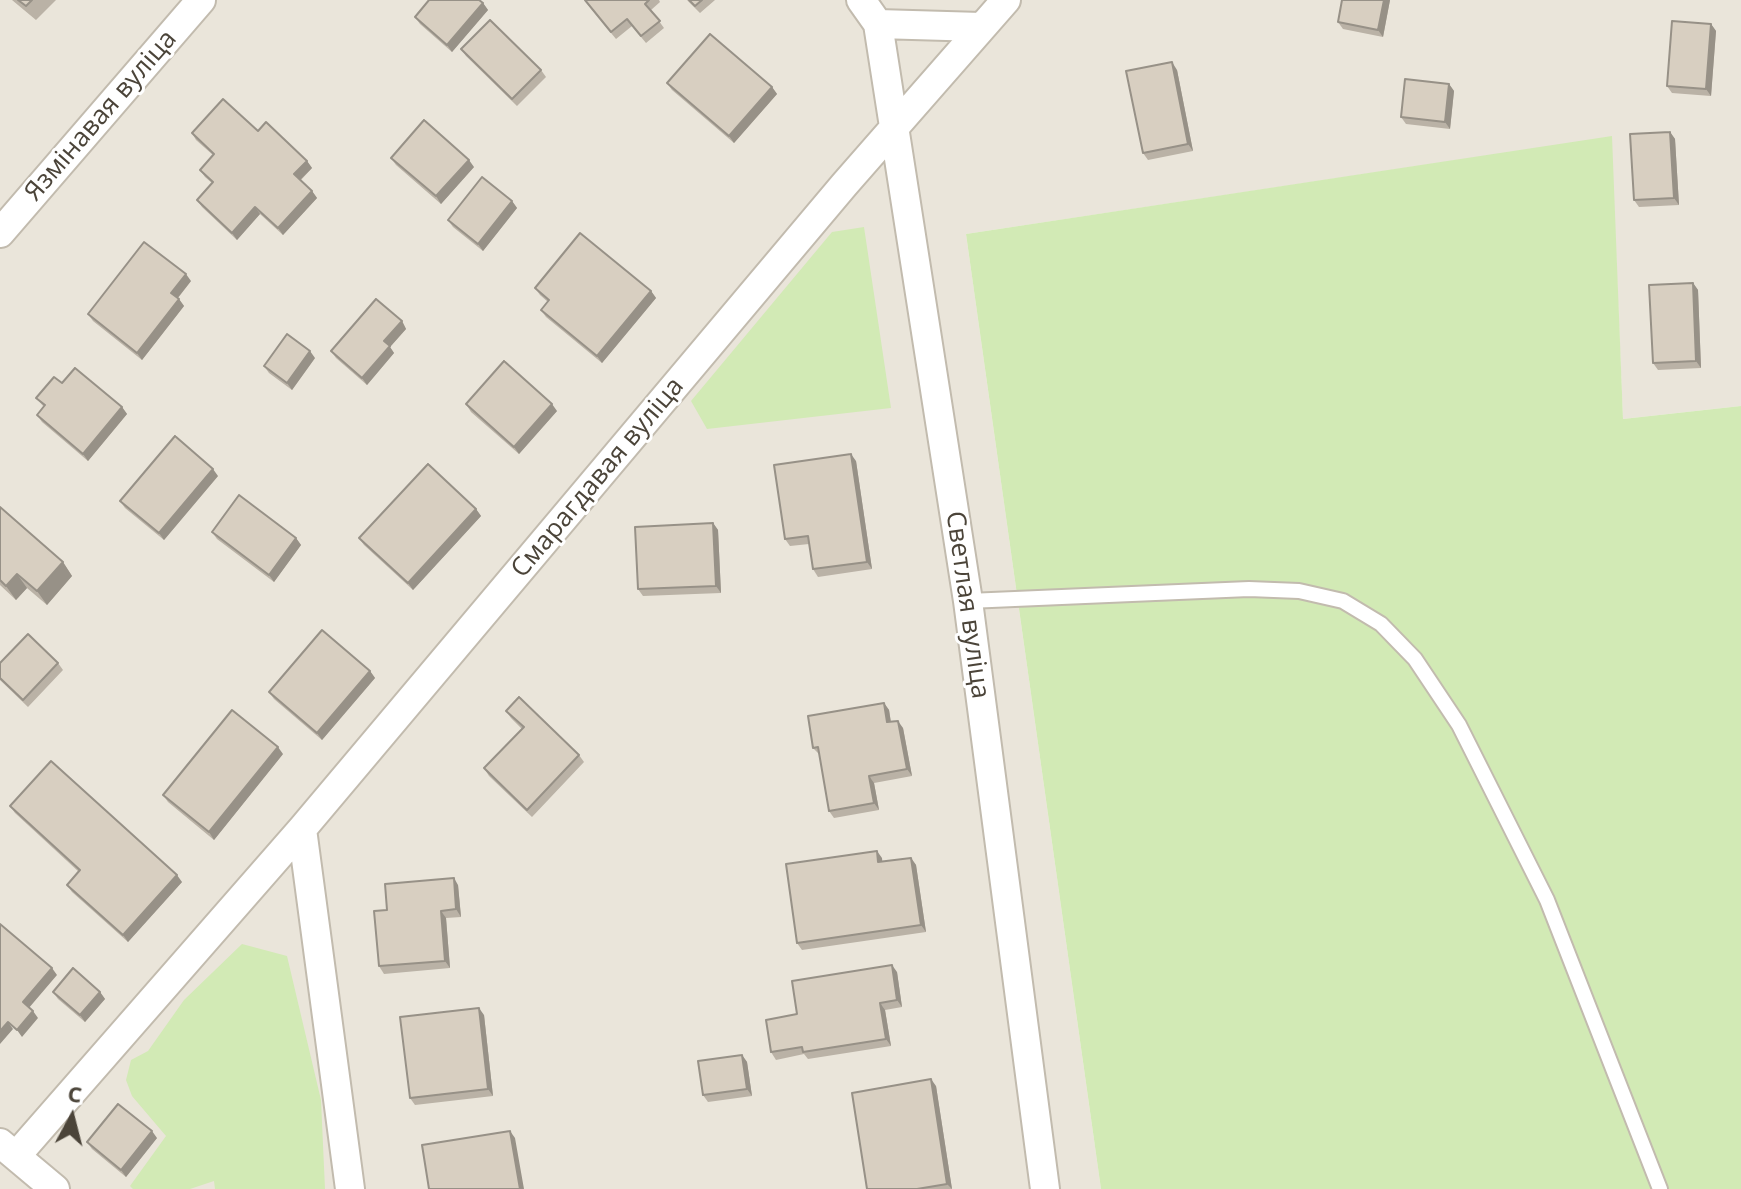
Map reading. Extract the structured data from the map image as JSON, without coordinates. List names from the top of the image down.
{
  "streets": {
    "street": ["Язмінавая вуліца", "Смарагдавая вуліца", "Светлая вуліца"]
  },
  "crossings": [
    ["Смарагдавая вуліца", "Светлая вуліца"]
  ],
  "north": "top"
}
